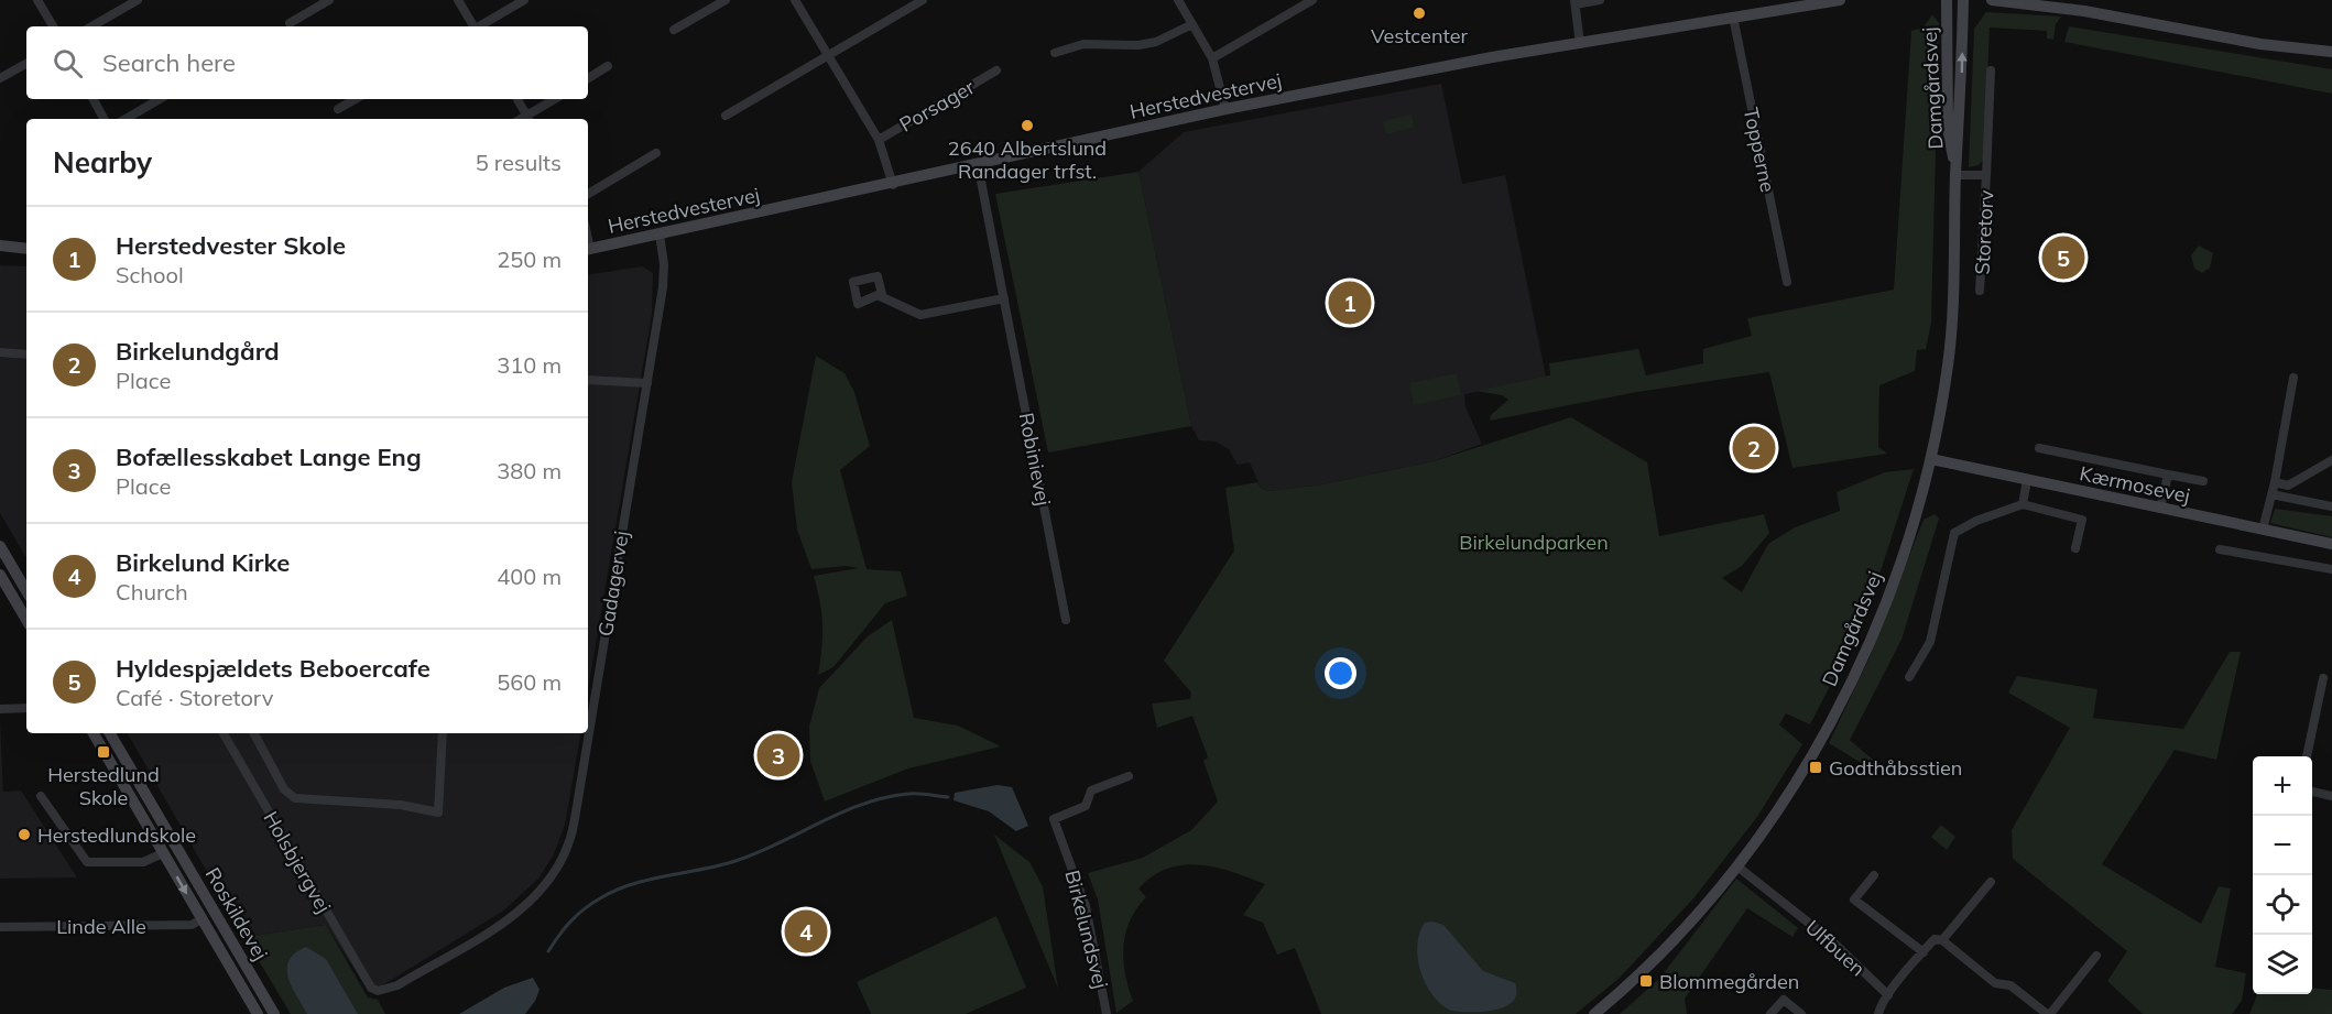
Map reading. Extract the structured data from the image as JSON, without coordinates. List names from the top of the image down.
{
  "streets": {
    "street": [
      "Damgårdsvej",
      "Herstedvestervej",
      "Porsager",
      "Topperne",
      "Storetorv",
      "Robinievej",
      "Kærmosevej",
      "Gadagervej",
      "Holsbjergvej",
      "Roskildevej",
      "Linde Alle",
      "Birkelundsvej",
      "Ulfbuen"
    ]
  },
  "crossings": [
    ["Damgårdsvej", "Storetorv"],
    ["Damgårdsvej", "Kærmosevej"],
    ["Damgårdsvej", "Ulfbuen"],
    ["Herstedvestervej", "Porsager"],
    ["Herstedvestervej", "Topperne"],
    ["Herstedvestervej", "Robinievej"],
    ["Herstedvestervej", "Gadagervej"],
    ["Gadagervej", "Holsbjergvej"],
    ["Roskildevej", "Linde Alle"]
  ],
  "parks": ["Birkelundparken"],
  "places": {
    "other": ["Vestcenter", "2640 Albertslund Randager trfst.", "Herstedlundskole"],
    "transit": ["Herstedlund Skole", "Godthåbsstien", "Blommegården"]
  },
  "page": {
    "search": "Search here",
    "heading": ["Nearby", "5 results"],
    "list": [
      {
        "mark": "1",
        "name": "Herstedvester Skole",
        "note": "School",
        "value": "250 m"
      },
      {
        "mark": "2",
        "name": "Birkelundgård",
        "note": "Place",
        "value": "310 m"
      },
      {
        "mark": "3",
        "name": "Bofællesskabet Lange Eng",
        "note": "Place",
        "value": "380 m"
      },
      {
        "mark": "4",
        "name": "Birkelund Kirke",
        "note": "Church",
        "value": "400 m"
      },
      {
        "mark": "5",
        "name": "Hyldespjældets Beboercafe",
        "note": "Café · Storetorv",
        "value": "560 m"
      }
    ],
    "pins": [
      "5",
      "1",
      "2",
      "3",
      "4"
    ],
    "map_buttons": ["+", "−"]
  }
}
